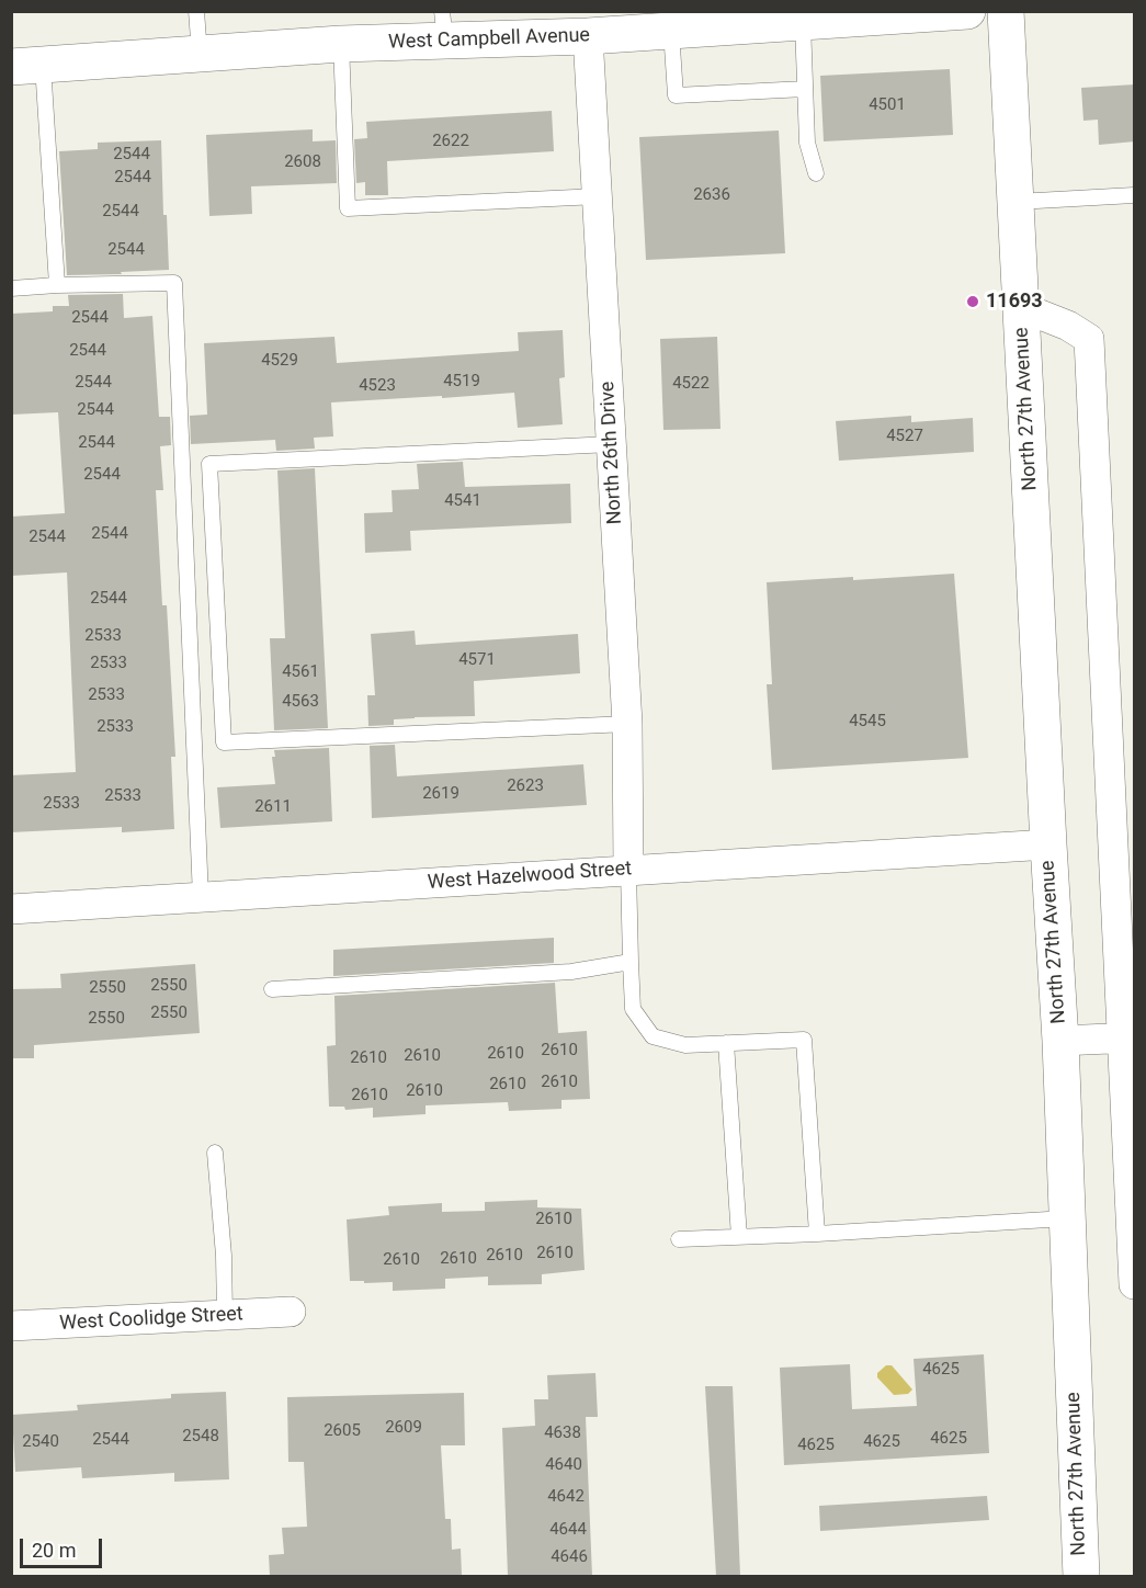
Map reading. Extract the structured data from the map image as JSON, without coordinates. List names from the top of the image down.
{
  "streets": {
    "main road": ["West Campbell Avenue", "North 27th Avenue"],
    "street": ["North 26th Drive", "West Hazelwood Street", "West Coolidge Street"]
  },
  "crossings": [
    ["West Campbell Avenue", "North 26th Drive"],
    ["North 27th Avenue", "West Hazelwood Street"],
    ["North 26th Drive", "West Hazelwood Street"]
  ],
  "places": ["11693"],
  "house_numbers": [
    "4501",
    "2622",
    "2544",
    "2608",
    "2544",
    "2636",
    "2544",
    "2544",
    "2544",
    "2544",
    "4529",
    "4519",
    "2544",
    "4522",
    "4523",
    "2544",
    "4527",
    "2544",
    "2544",
    "4541",
    "2544",
    "2544",
    "2544",
    "2533",
    "4571",
    "2533",
    "4561",
    "2533",
    "4563",
    "4545",
    "2533",
    "2623",
    "2619",
    "2533",
    "2533",
    "2611",
    "2550",
    "2550",
    "2550",
    "2550",
    "2610",
    "2610",
    "2610",
    "2610",
    "2610",
    "2610",
    "2610",
    "2610",
    "2610",
    "2610",
    "2610",
    "2610",
    "2610",
    "4625",
    "2609",
    "2605",
    "4638",
    "2548",
    "4625",
    "2544",
    "2540",
    "4625",
    "4625",
    "4640",
    "4642",
    "4644",
    "4646"
  ],
  "scale_bar": "20 m"
}
